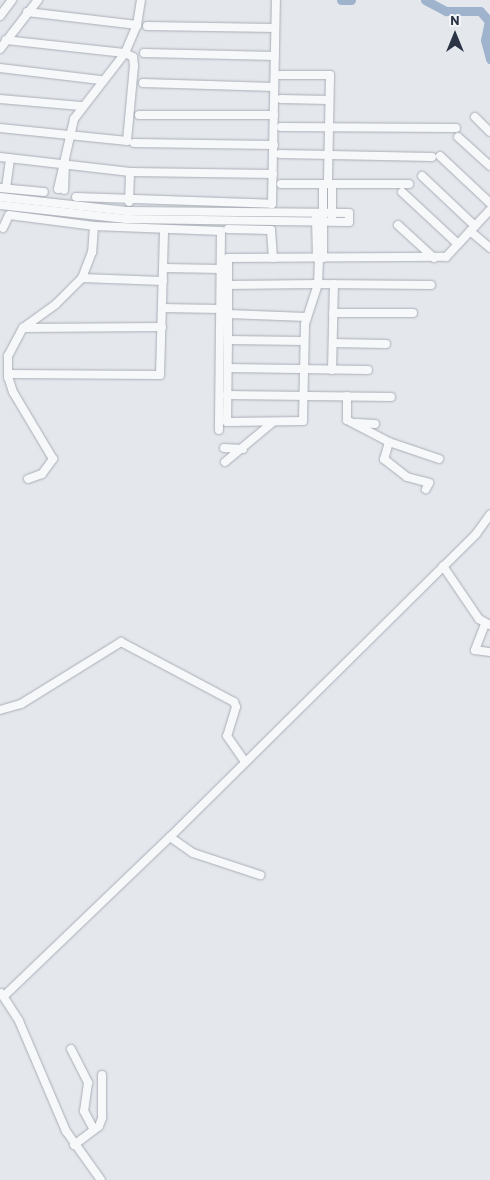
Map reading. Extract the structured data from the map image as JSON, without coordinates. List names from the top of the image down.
{
  "north": "top"
}
